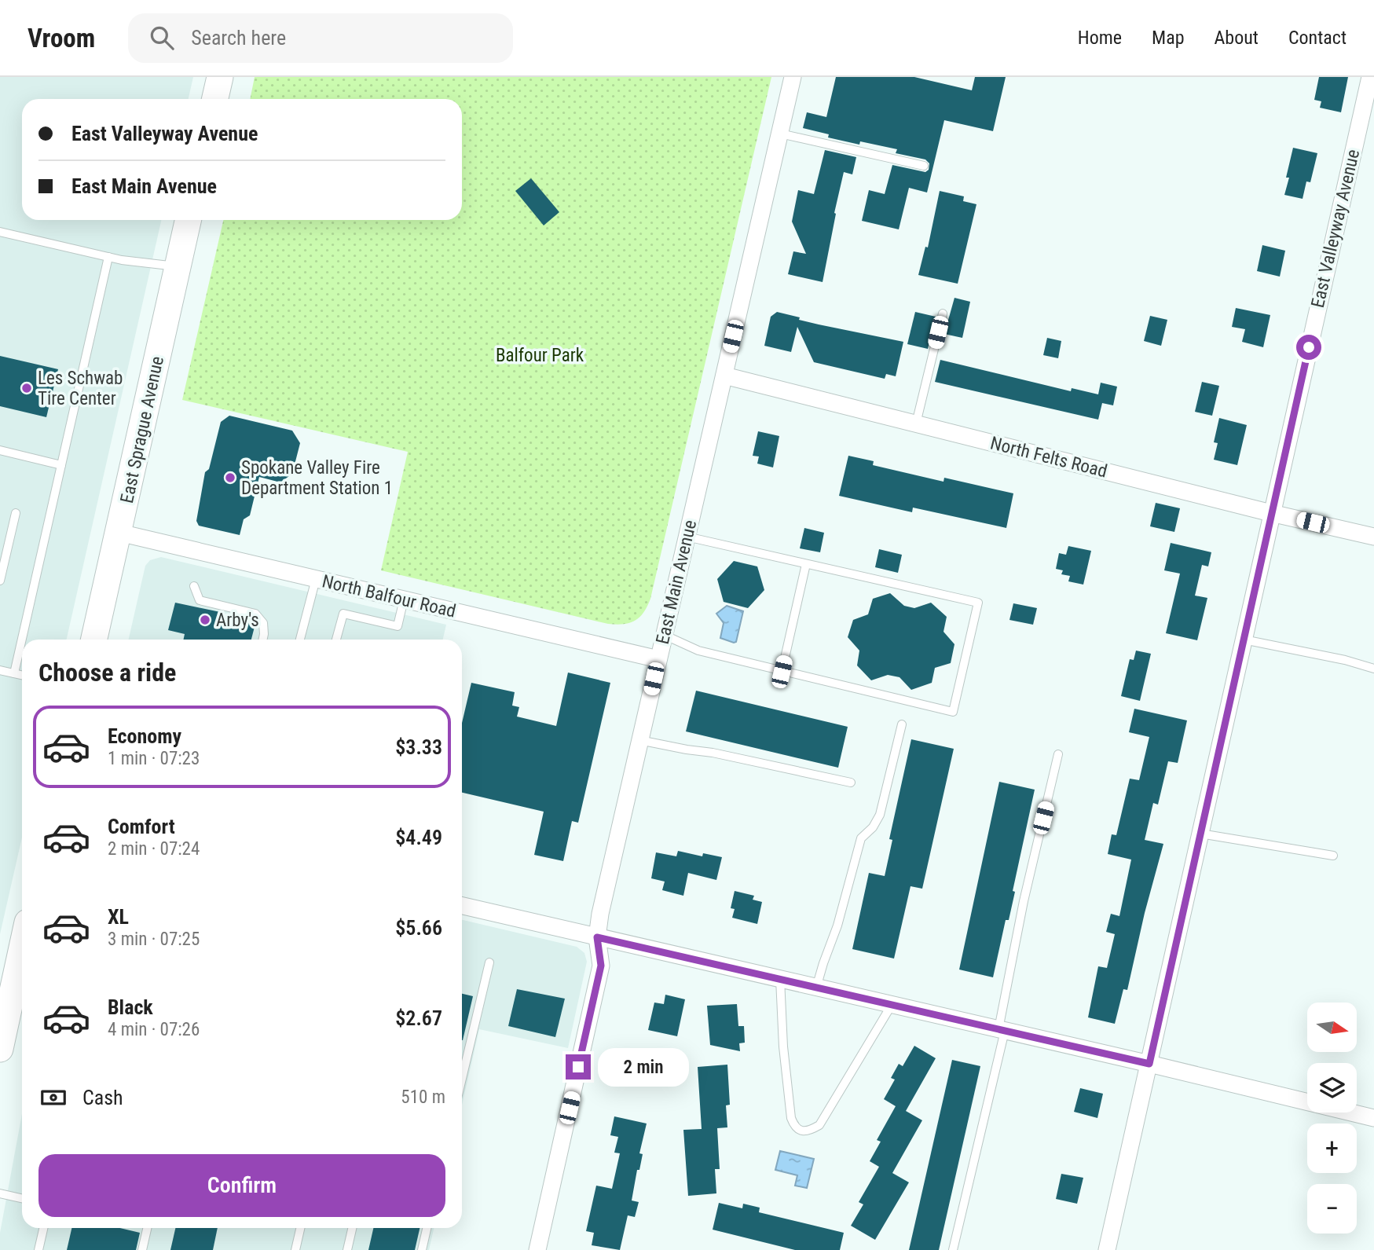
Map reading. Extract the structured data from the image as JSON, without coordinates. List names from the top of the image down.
{
  "streets": {
    "main road": ["East Sprague Avenue"],
    "street": [
      "East Valleyway Avenue",
      "North Felts Road",
      "East Main Avenue",
      "North Balfour Road"
    ]
  },
  "crossings": [
    ["East Valleyway Avenue", "North Felts Road"],
    ["East Sprague Avenue", "North Balfour Road"],
    ["North Felts Road", "East Main Avenue"],
    ["East Main Avenue", "North Balfour Road"]
  ],
  "parks": ["Balfour Park"],
  "places": ["Les Schwab Tire Center", "Spokane Valley Fire Department Station 1", "Arby's"],
  "north": "right",
  "page": {
    "header": "Vroom",
    "search": "Search here",
    "nav": [
      "Home",
      "Map",
      "About",
      "Contact"
    ],
    "banner": ["East Valleyway Avenue", "East Main Avenue"],
    "heading": "Choose a ride",
    "list": [
      {
        "name": "Economy",
        "note": "1 min · 07:23",
        "value": "$3.33"
      },
      {
        "name": "Comfort",
        "note": "2 min · 07:24",
        "value": "$4.49"
      },
      {
        "name": "XL",
        "note": "3 min · 07:25",
        "value": "$5.66"
      },
      {
        "name": "Black",
        "note": "4 min · 07:26",
        "value": "$2.67"
      }
    ],
    "map_buttons": ["+", "−"],
    "bubble": "2 min",
    "pay": ["Cash", "510 m"],
    "buttons": "Confirm"
  }
}
